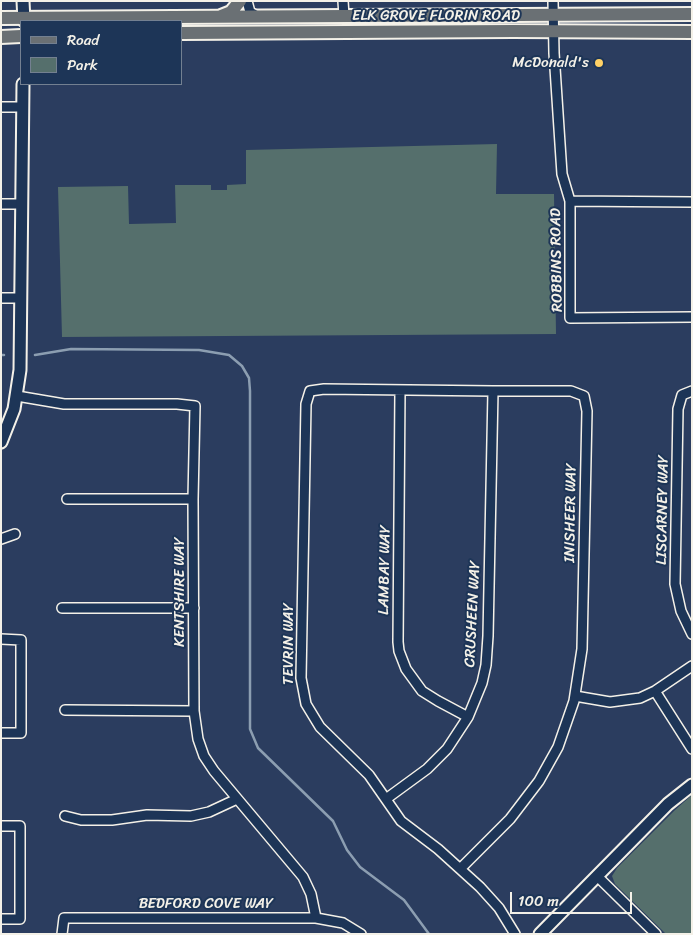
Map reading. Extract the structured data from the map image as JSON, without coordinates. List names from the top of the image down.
{
  "streets": {
    "main road": ["ELK GROVE FLORIN ROAD"],
    "street": [
      "ROBBINS ROAD",
      "LISCARNEY WAY",
      "INISHEER WAY",
      "LAMBAY WAY",
      "KENTSHIRE WAY",
      "CRUSHEEN WAY",
      "TEVRIN WAY",
      "BEDFORD COVE WAY"
    ]
  },
  "crossings": [
    ["ELK GROVE FLORIN ROAD", "ROBBINS ROAD"],
    ["INISHEER WAY", "LAMBAY WAY"],
    ["INISHEER WAY", "CRUSHEEN WAY"],
    ["INISHEER WAY", "TEVRIN WAY"],
    ["LAMBAY WAY", "CRUSHEEN WAY"],
    ["KENTSHIRE WAY", "BEDFORD COVE WAY"],
    ["CRUSHEEN WAY", "TEVRIN WAY"]
  ],
  "places": ["McDonald's"],
  "legend": ["Road", "Park"],
  "scale_bar": "100 m"
}
